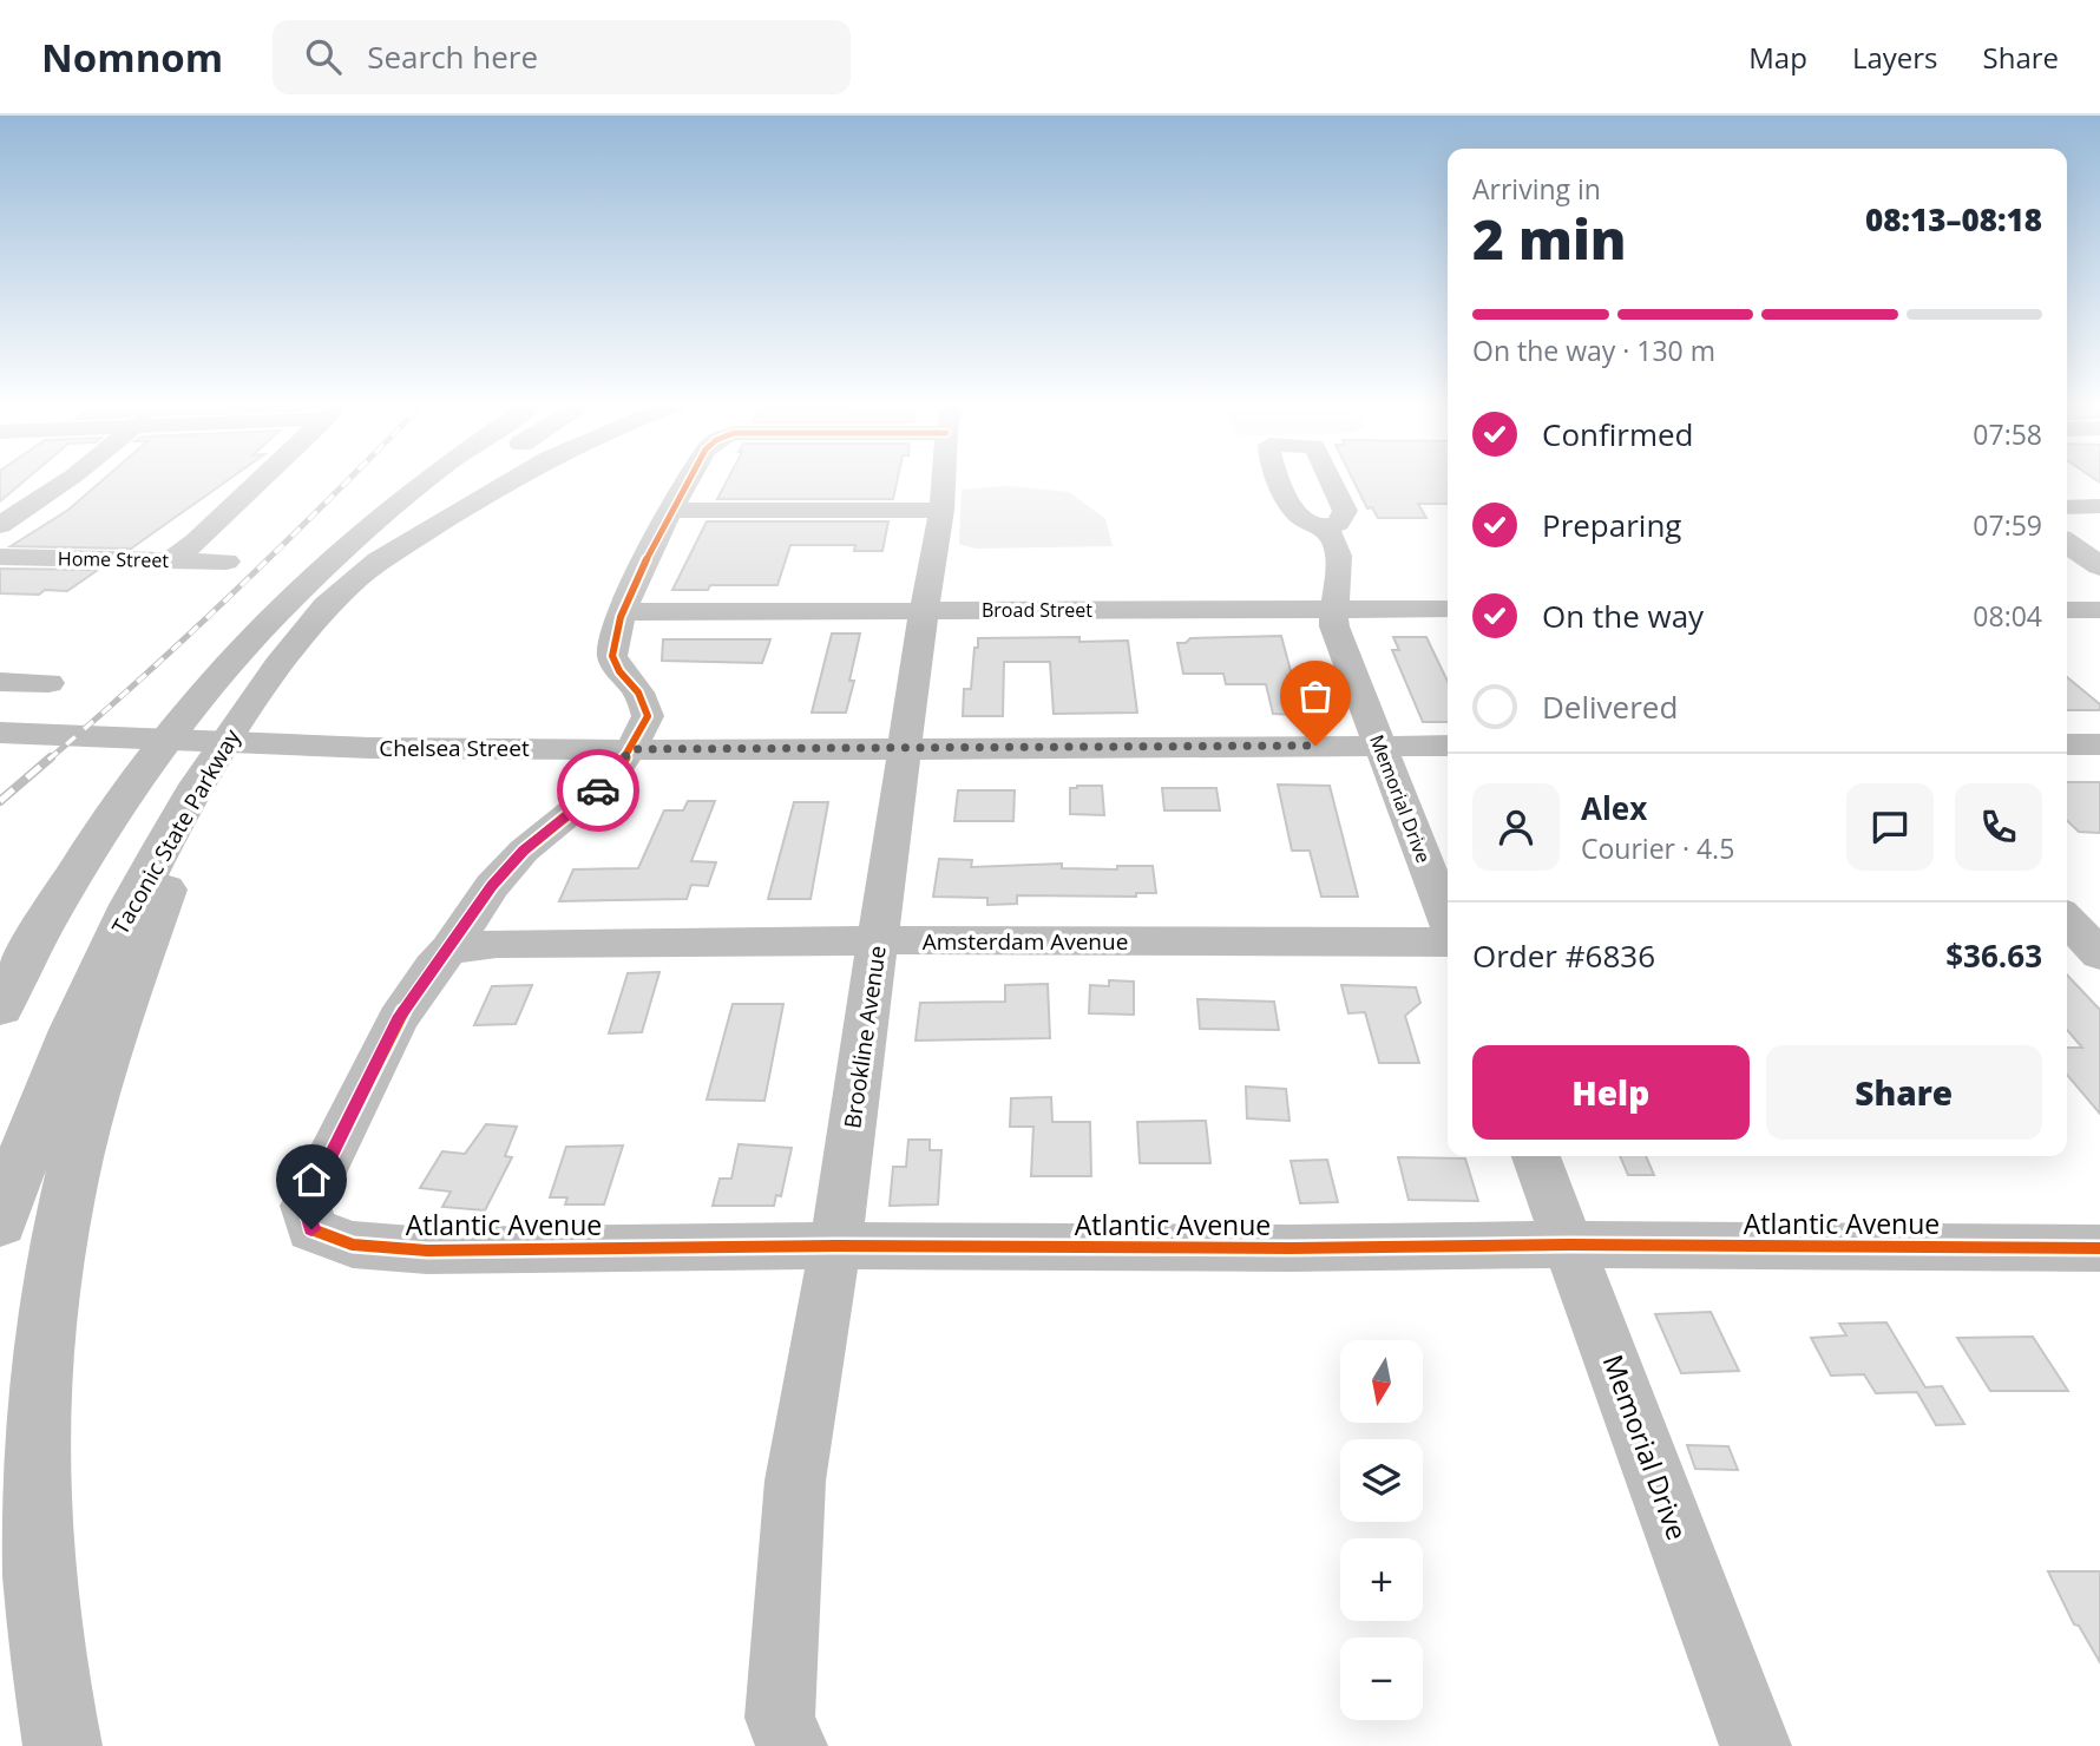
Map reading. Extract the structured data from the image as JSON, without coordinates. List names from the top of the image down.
{
  "streets": {
    "main road": ["Taconic State Parkway"],
    "street": [
      "Home Street",
      "Broad Street",
      "Chelsea Street",
      "Memorial Drive",
      "Amsterdam Avenue",
      "Brookline Avenue",
      "Atlantic Avenue"
    ]
  },
  "crossings": [
    ["Broad Street", "Memorial Drive"],
    ["Broad Street", "Brookline Avenue"],
    ["Chelsea Street", "Memorial Drive"],
    ["Chelsea Street", "Brookline Avenue"],
    ["Memorial Drive", "Atlantic Avenue"],
    ["Amsterdam Avenue", "Brookline Avenue"],
    ["Amsterdam Avenue", "Atlantic Avenue"],
    ["Brookline Avenue", "Atlantic Avenue"]
  ],
  "north": "bottom",
  "page": {
    "header": "Nomnom",
    "search": "Search here",
    "nav": ["Map", "Layers", "Share"],
    "heading": ["2 min", "Arriving in", "08:13–08:18"],
    "panel": [
      "Alex",
      "Courier · 4.5",
      "Order #6836",
      "$36.63"
    ],
    "bar": "On the way · 130 m",
    "list": [
      ["Confirmed", "07:58"],
      ["Preparing", "07:59"],
      ["On the way", "08:04"],
      "Delivered"
    ],
    "buttons": ["Help", "Share"],
    "map_buttons": ["+", "−"]
  }
}
